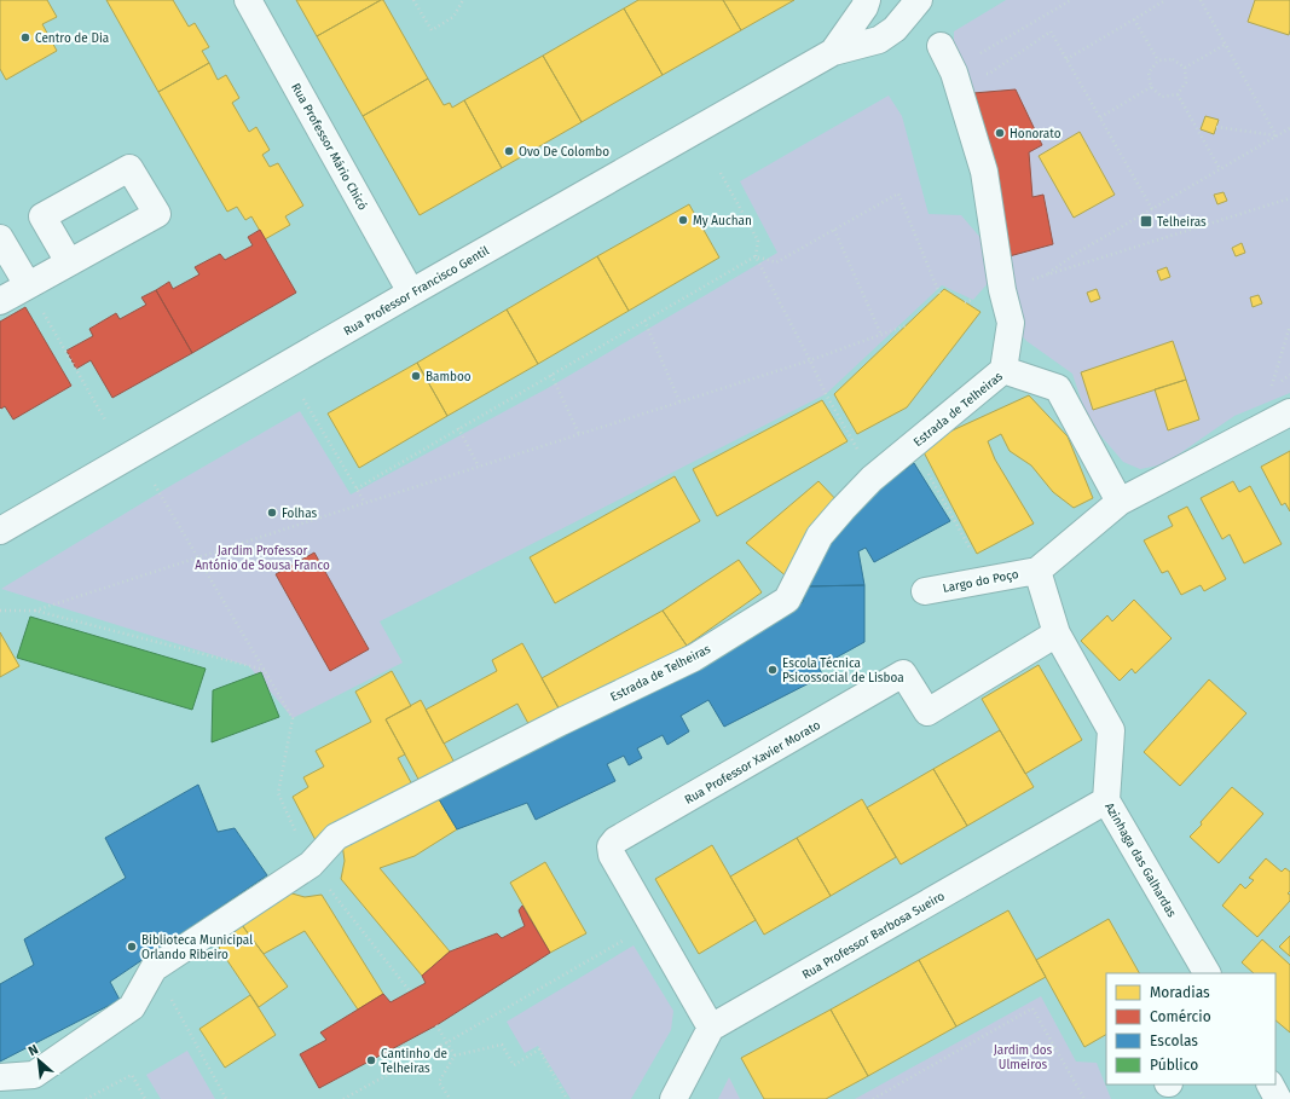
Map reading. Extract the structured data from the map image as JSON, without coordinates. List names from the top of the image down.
{
  "streets": {
    "street": [
      "Rua Professor Mário Chicó",
      "Rua Professor Francisco Gentil",
      "Estrada de Telheiras",
      "Largo do Poço",
      "Rua Professor Xavier Morato",
      "Azinhaga das Galhardas",
      "Rua Professor Barbosa Sueiro"
    ]
  },
  "crossings": [
    ["Rua Professor Mário Chicó", "Rua Professor Francisco Gentil"],
    ["Rua Professor Xavier Morato", "Azinhaga das Galhardas"],
    ["Rua Professor Xavier Morato", "Rua Professor Barbosa Sueiro"],
    ["Azinhaga das Galhardas", "Rua Professor Barbosa Sueiro"]
  ],
  "parks": ["Jardim Professor António de Sousa Franco", "Jardim dos Ulmeiros"],
  "places": {
    "other": [
      "Centro de Dia",
      "Honorato",
      "Ovo De Colombo",
      "My Auchan",
      "Bamboo",
      "Folhas",
      "Escola Técnica Psicossocial de Lisboa",
      "Biblioteca Municipal Orlando Ribeiro",
      "Cantinho de Telheiras"
    ],
    "transit": ["Telheiras"]
  },
  "legend": [
    "Moradias",
    "Comércio",
    "Escolas",
    "Público"
  ],
  "north": "top left"
}
